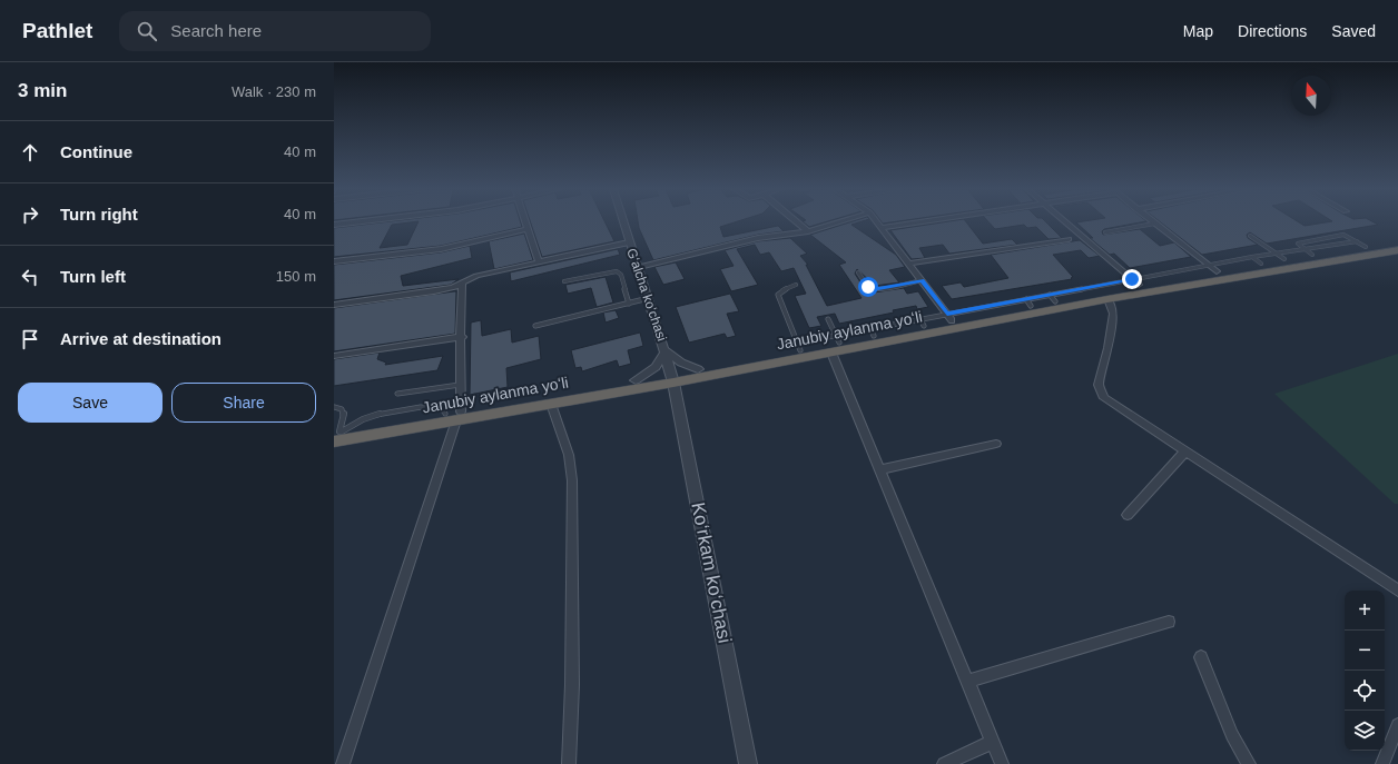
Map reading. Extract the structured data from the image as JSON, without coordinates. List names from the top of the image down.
{
  "streets": {
    "highway": ["Janubiy aylanma yoʻli"],
    "street": ["Gʻalcha koʻchasi", "Ko‘rkam ko‘chasi"]
  },
  "crossings": [
    ["Gʻalcha koʻchasi", "Janubiy aylanma yoʻli"],
    ["Gʻalcha koʻchasi", "Ko‘rkam ko‘chasi"],
    ["Janubiy aylanma yoʻli", "Ko‘rkam ko‘chasi"]
  ],
  "north": "top",
  "page": {
    "header": "Pathlet",
    "search": "Search here",
    "nav": ["Map", "Directions", "Saved"],
    "heading": ["3 min", "Walk · 230 m"],
    "list": [
      ["Continue", "40 m"],
      ["Turn right", "40 m"],
      ["Turn left", "150 m"],
      "Arrive at destination"
    ],
    "buttons": ["Save", "Share"],
    "map_buttons": ["+", "−"]
  }
}
